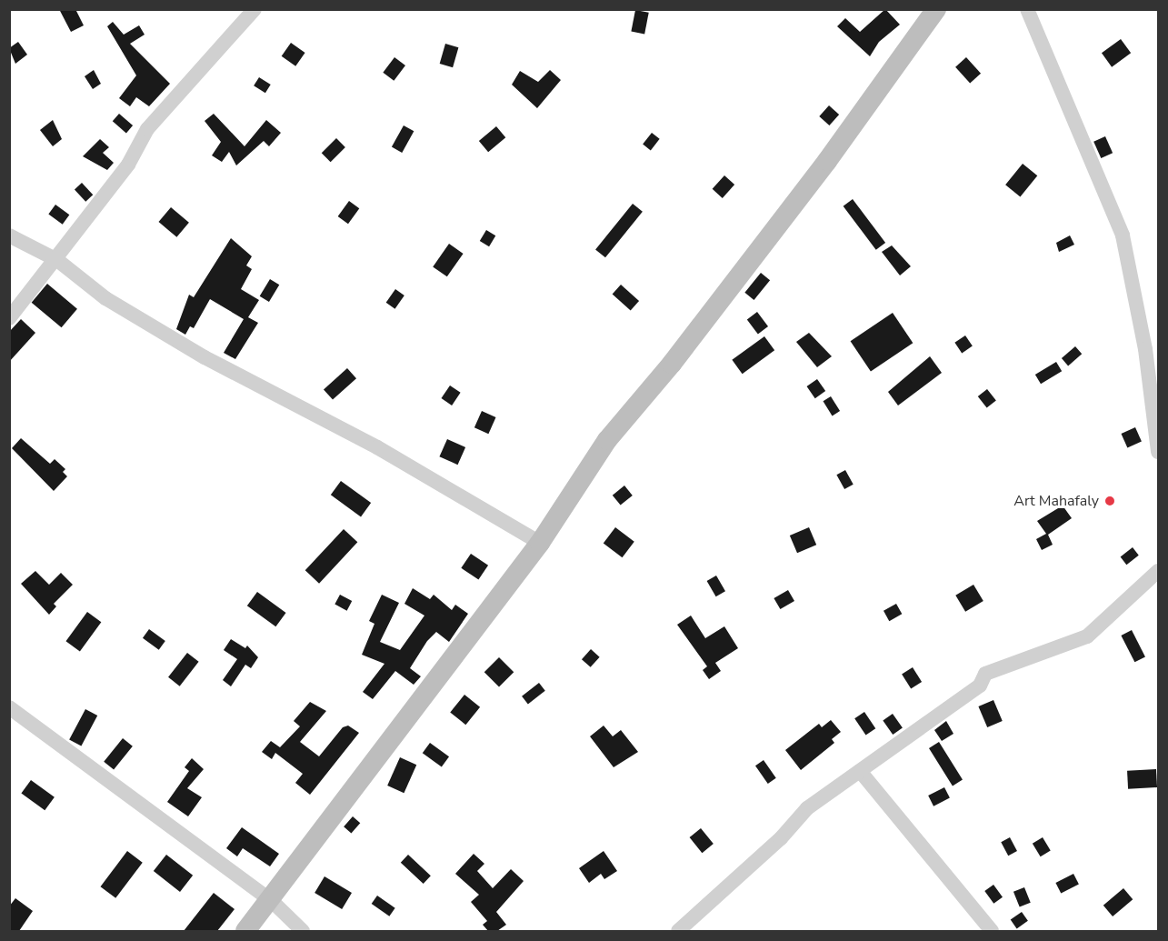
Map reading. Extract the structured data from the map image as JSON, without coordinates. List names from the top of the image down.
{
  "places": ["Art Mahafaly"]
}
